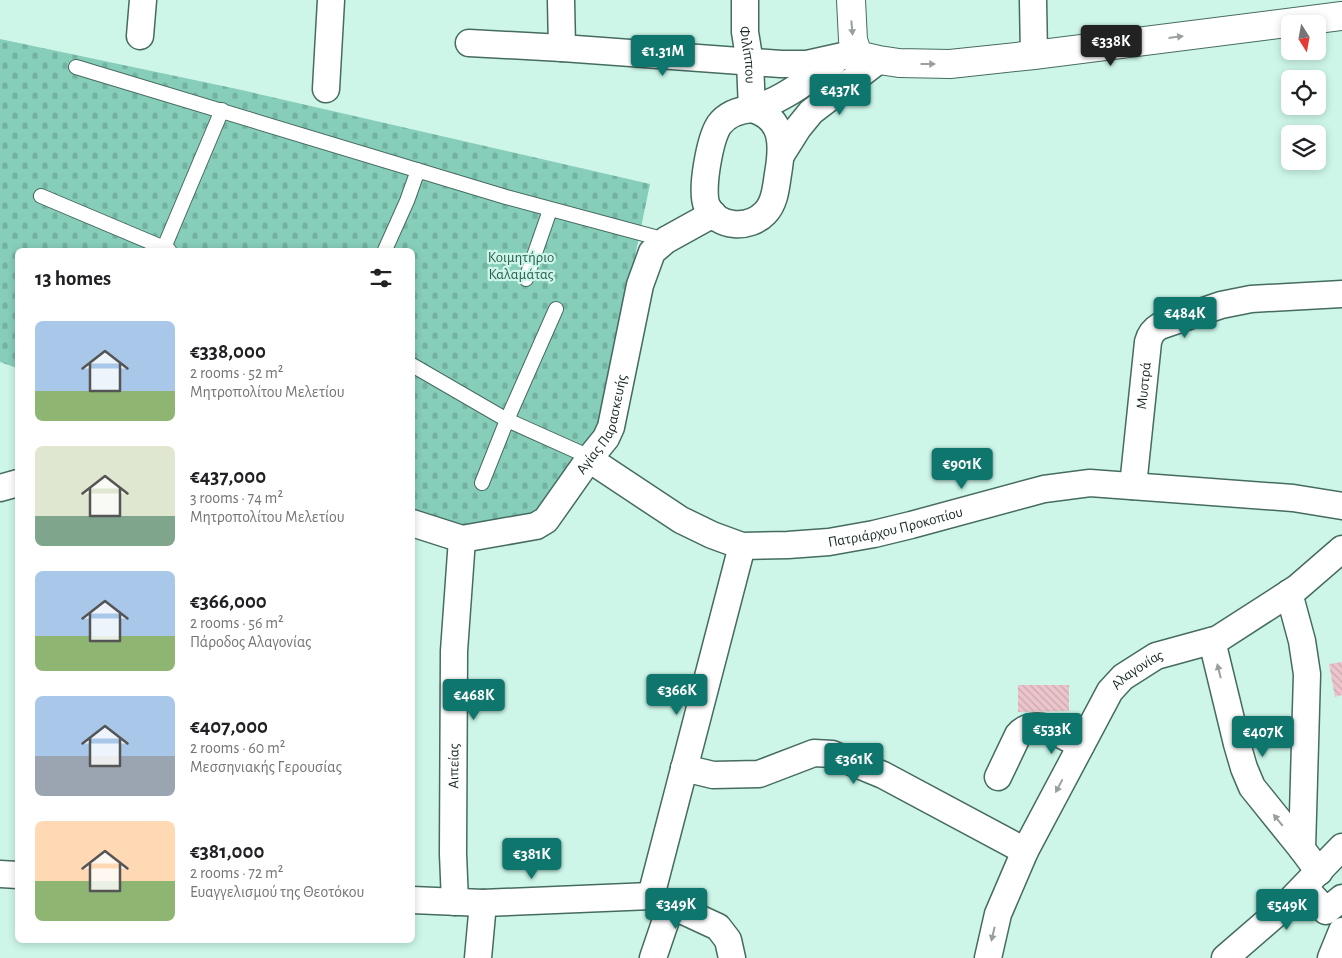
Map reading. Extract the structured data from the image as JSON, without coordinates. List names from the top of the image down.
{
  "streets": {
    "street": [
      "Φιλίππου",
      "Μυστρά",
      "Αγίας Παρασκευής",
      "Πατριάρχου Προκοπίου",
      "Αλαγονίας",
      "Αιπείας"
    ]
  },
  "crossings": [
    ["Φιλίππου", "Αγίας Παρασκευής"],
    ["Μυστρά", "Πατριάρχου Προκοπίου"],
    ["Αγίας Παρασκευής", "Πατριάρχου Προκοπίου"],
    ["Αγίας Παρασκευής", "Αιπείας"]
  ],
  "one_way": ["Αλαγονίας"],
  "parks": ["Κοιμητήριο Καλαμάτας"],
  "north": "bottom",
  "page": {
    "price": [
      "€338K",
      "€1.31M",
      "€437K",
      "€484K",
      "€901K",
      "€366K",
      "€468K",
      "€533K",
      "€407K",
      "€361K",
      "€381K",
      "€349K",
      "€549K"
    ],
    "heading": "13 homes",
    "list": [
      {
        "name": "€338,000",
        "note": "2 rooms · 52 m² · Μητροπολίτου Μελετίου"
      },
      {
        "name": "€437,000",
        "note": "3 rooms · 74 m² · Μητροπολίτου Μελετίου"
      },
      {
        "name": "€366,000",
        "note": "2 rooms · 56 m² · Πάροδος Αλαγονίας"
      },
      {
        "name": "€407,000",
        "note": "2 rooms · 60 m² · Μεσσηνιακής Γερουσίας"
      },
      {
        "name": "€381,000",
        "note": "2 rooms · 72 m² · Ευαγγελισμού της Θεοτόκου"
      }
    ]
  }
}
